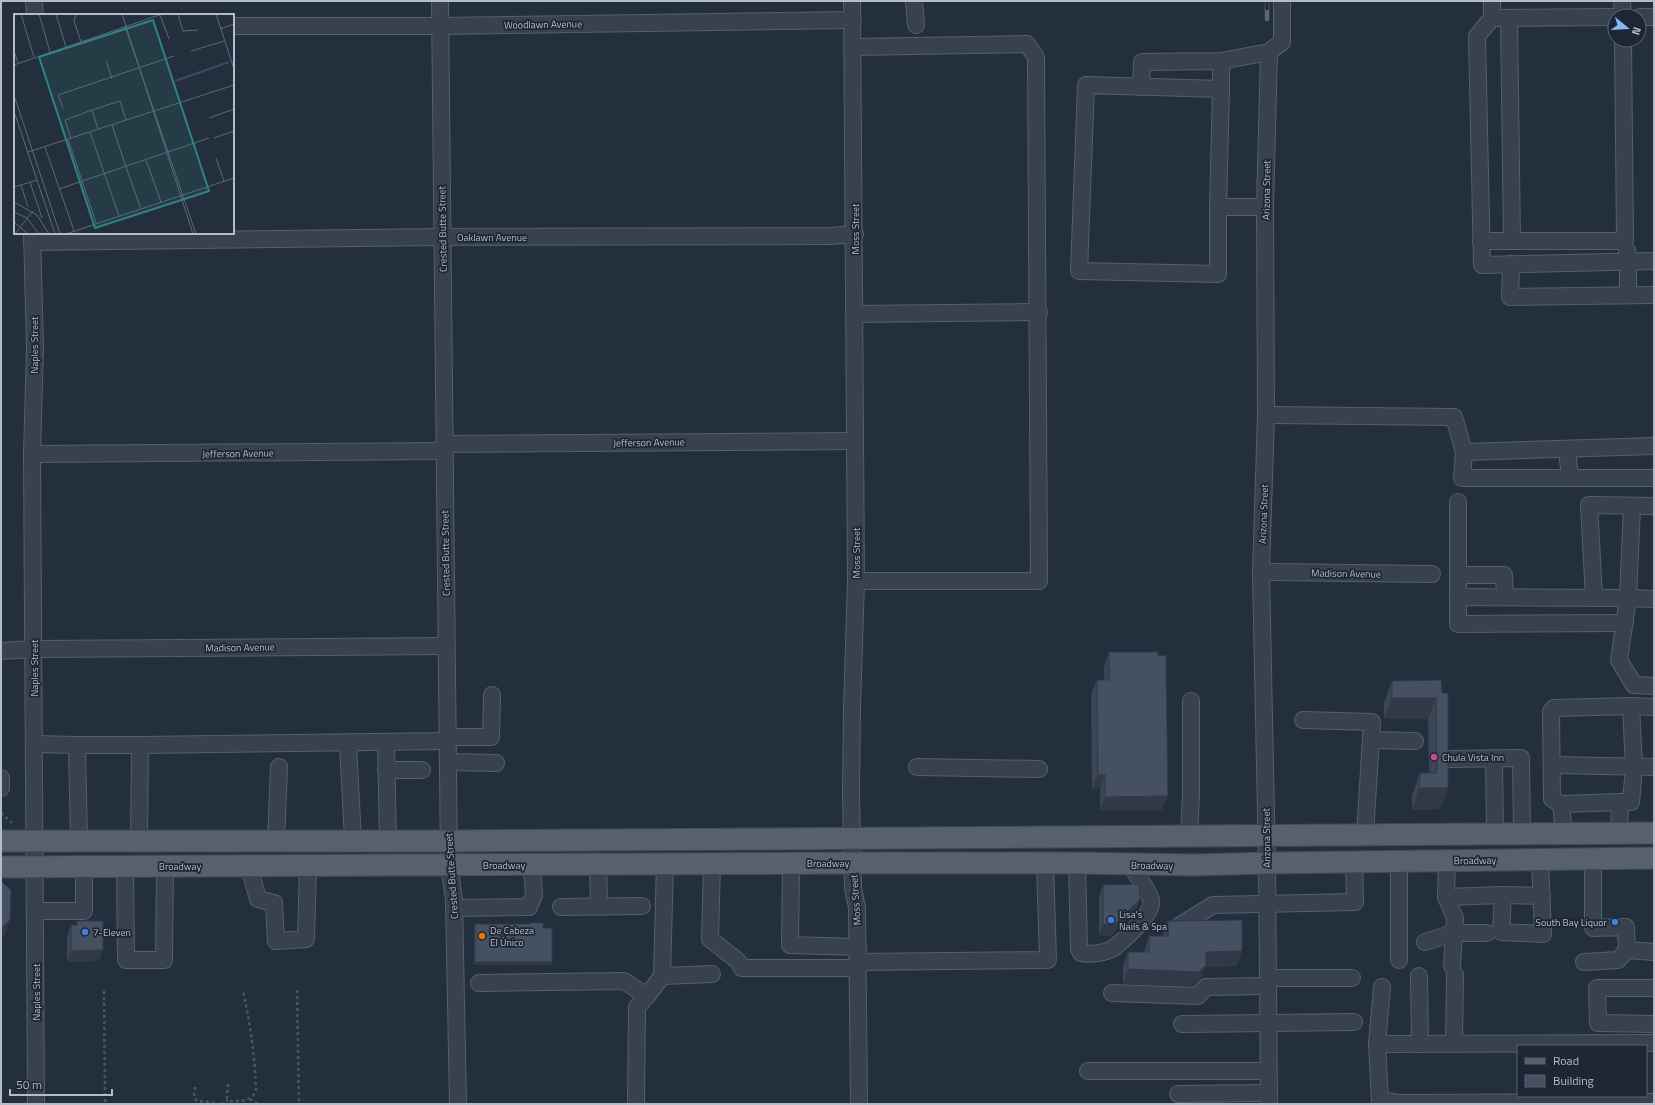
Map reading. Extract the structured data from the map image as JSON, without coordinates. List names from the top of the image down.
{
  "streets": {
    "main road": ["Broadway"],
    "street": [
      "Woodlawn Avenue",
      "Arizona Street",
      "Crested Butte Street",
      "Moss Street",
      "Oaklawn Avenue",
      "Naples Street",
      "Jefferson Avenue",
      "Madison Avenue"
    ]
  },
  "crossings": [
    ["Woodlawn Avenue", "Crested Butte Street"],
    ["Woodlawn Avenue", "Moss Street"],
    ["Arizona Street", "Madison Avenue"],
    ["Arizona Street", "Broadway"],
    ["Crested Butte Street", "Oaklawn Avenue"],
    ["Crested Butte Street", "Jefferson Avenue"],
    ["Crested Butte Street", "Madison Avenue"],
    ["Crested Butte Street", "Broadway"],
    ["Moss Street", "Oaklawn Avenue"],
    ["Moss Street", "Jefferson Avenue"],
    ["Moss Street", "Broadway"],
    ["Oaklawn Avenue", "Naples Street"],
    ["Naples Street", "Jefferson Avenue"],
    ["Naples Street", "Madison Avenue"],
    ["Naples Street", "Broadway"]
  ],
  "places": [
    "Chula Vista Inn",
    "Lisa's Nails & Spa",
    "South Bay Liquor",
    "7-Eleven",
    "De Cabeza El Único"
  ],
  "legend": ["Road", "Building"],
  "scale_bar": "50 m",
  "north": "right"
}
